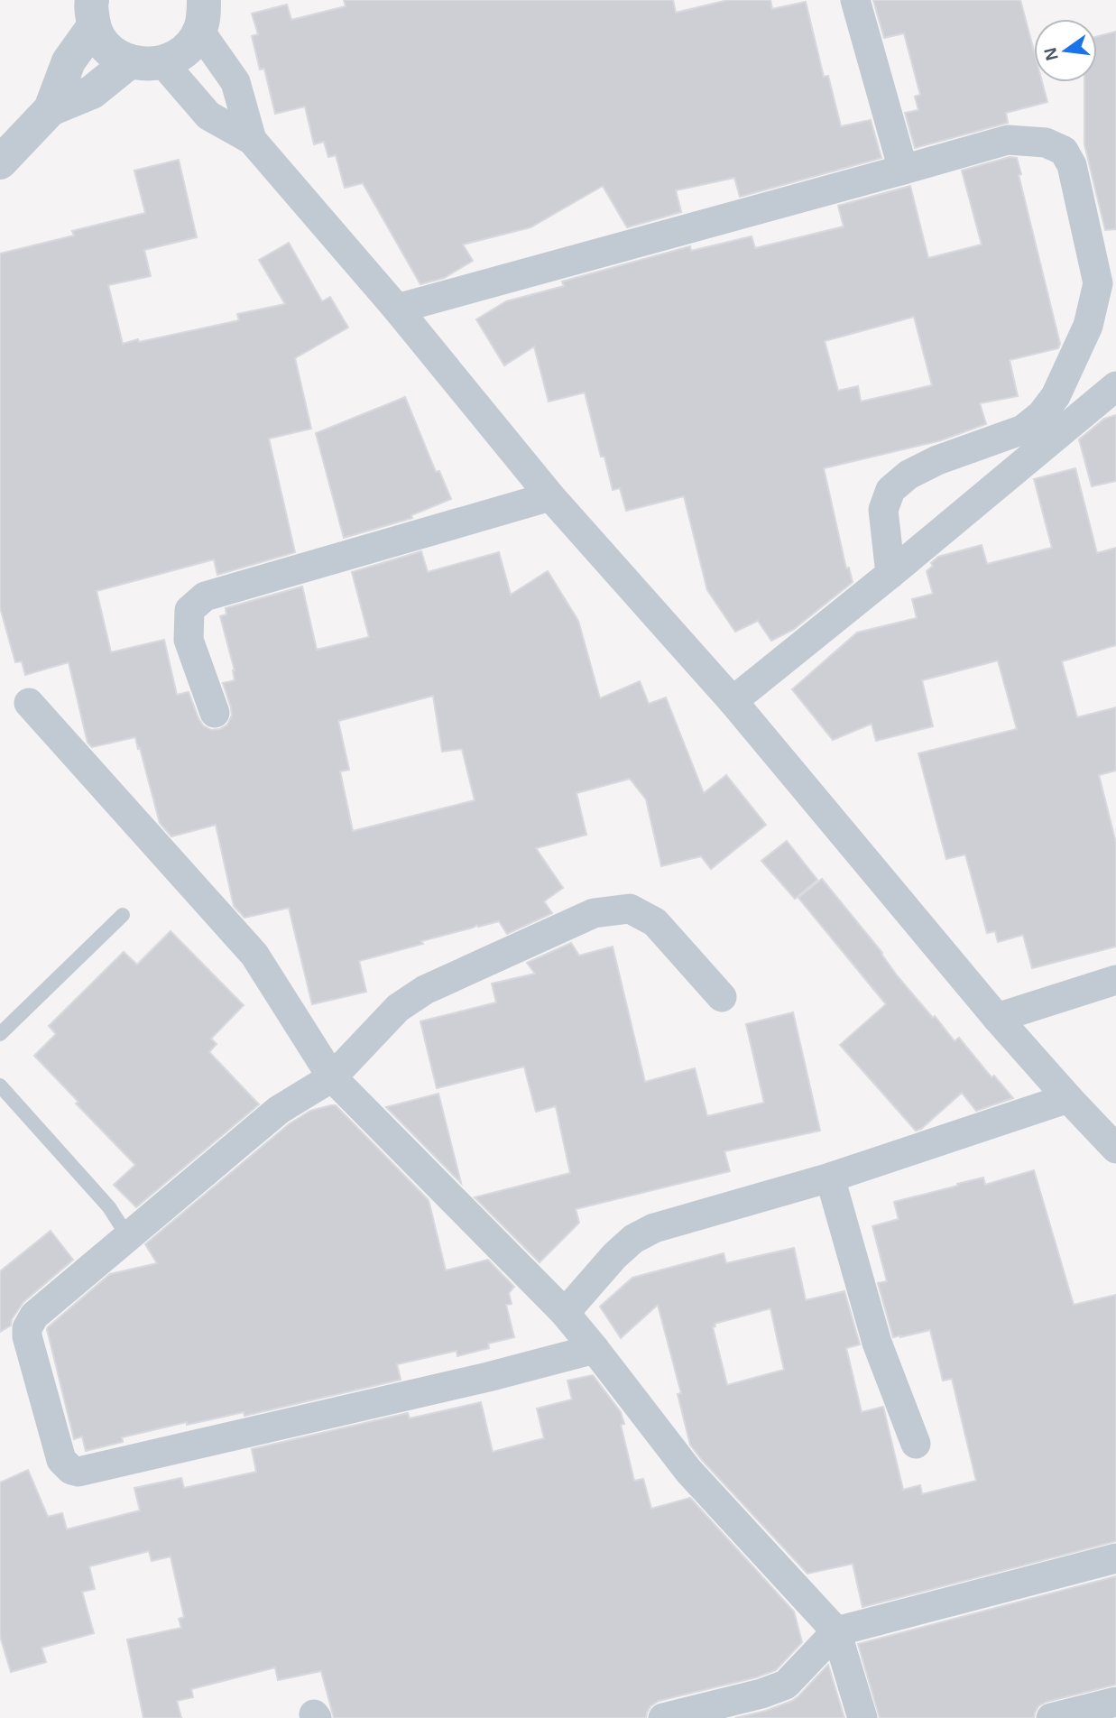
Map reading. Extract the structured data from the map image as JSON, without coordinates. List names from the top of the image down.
{
  "north": "left"
}
